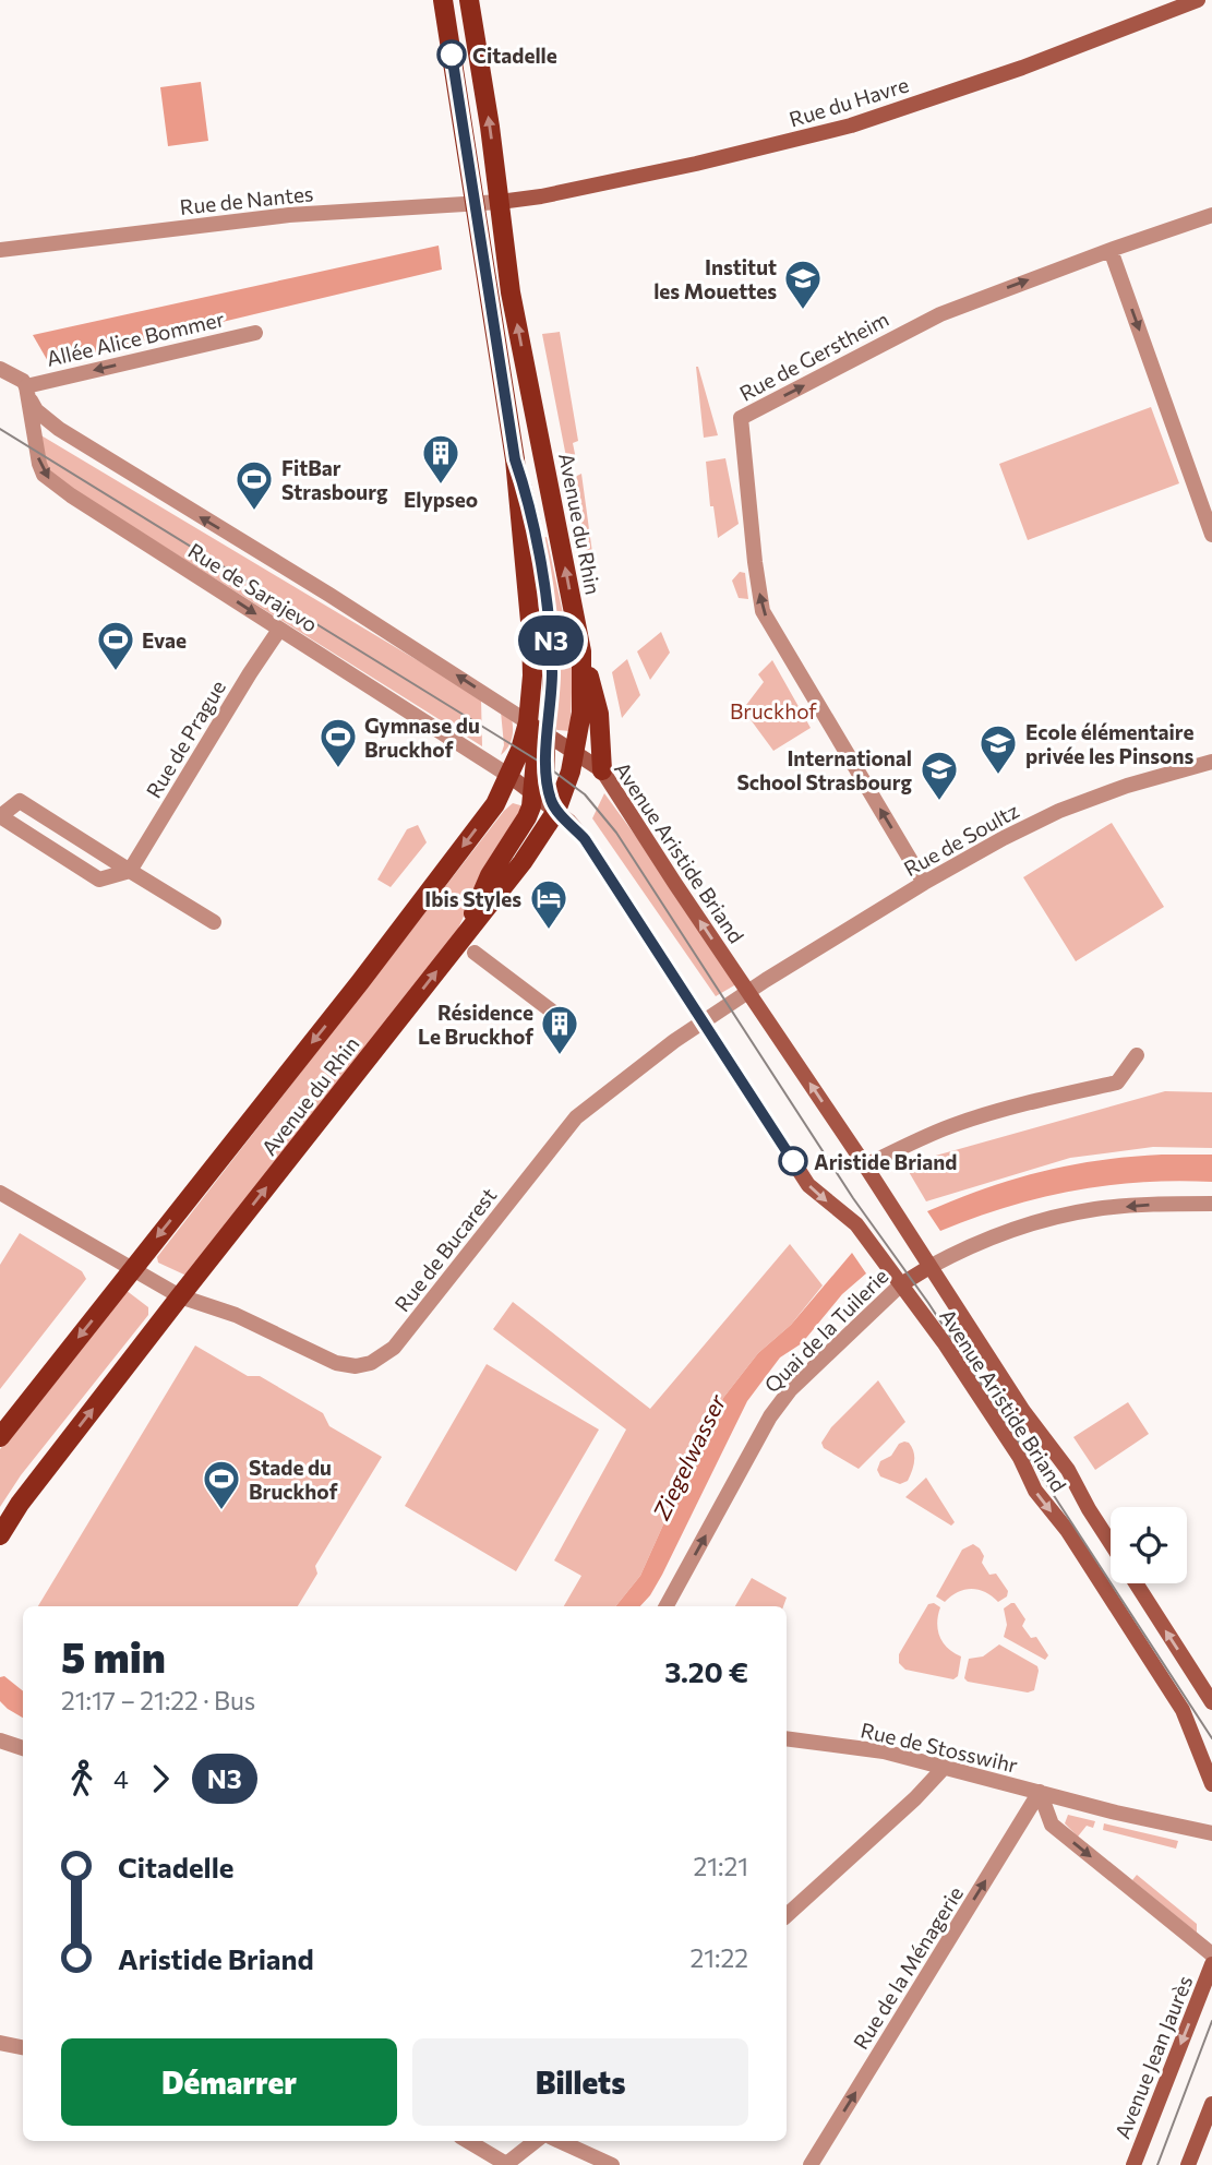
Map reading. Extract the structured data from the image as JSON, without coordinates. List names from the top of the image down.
{
  "streets": {
    "main road": [
      "Rue du Havre",
      "Avenue du Rhin",
      "Avenue Aristide Briand",
      "Quai de la Tuilerie",
      "Avenue Jean Jaurès"
    ],
    "street": [
      "Rue de Nantes",
      "Allée Alice Bommer",
      "Rue de Gerstheim",
      "Rue de Sarajevo",
      "Rue de Prague",
      "Rue de Soultz",
      "Rue de Bucarest",
      "Rue de Stosswihr",
      "Rue de la Ménagerie"
    ]
  },
  "crossings": [
    ["Rue du Havre", "Rue de Nantes"],
    ["Rue du Havre", "Avenue du Rhin"],
    ["Rue de Nantes", "Avenue du Rhin"],
    ["Allée Alice Bommer", "Rue de Sarajevo"],
    ["Rue de Gerstheim", "Rue de Soultz"],
    ["Avenue du Rhin", "Rue de Sarajevo"],
    ["Avenue du Rhin", "Avenue Aristide Briand"],
    ["Avenue du Rhin", "Rue de Bucarest"],
    ["Rue de Sarajevo", "Rue de Prague"],
    ["Rue de Sarajevo", "Avenue Aristide Briand"],
    ["Rue de Soultz", "Avenue Aristide Briand"],
    ["Avenue Aristide Briand", "Rue de Bucarest"],
    ["Avenue Aristide Briand", "Quai de la Tuilerie"],
    ["Rue de Stosswihr", "Rue de la Ménagerie"]
  ],
  "one_way": ["Allée Alice Bommer"],
  "water": ["Ziegelwasser"],
  "parks": ["Bruckhof"],
  "places": {
    "other": ["Citadelle", "Aristide Briand"],
    "school or university": ["Institut les Mouettes", "Ecole élémentaire privée les Pinsons", "International School Strasbourg"],
    "building": ["Elypseo", "Résidence Le Bruckhof"],
    "sports": [
      "FitBar Strasbourg",
      "Evae",
      "Gymnase du Bruckhof",
      "Stade du Bruckhof"
    ],
    "hotel": ["Ibis Styles"]
  },
  "lines": ["bus line N3"],
  "page": {
    "on_map": "N3",
    "heading": ["5 min", "21:17 – 21:22 · Bus", "3.20 €"],
    "legs": ["4", "N3"],
    "list": [
      {
        "name": "Citadelle",
        "value": "21:21"
      },
      {
        "name": "Aristide Briand",
        "value": "21:22"
      }
    ],
    "buttons": ["Démarrer", "Billets"]
  }
}
